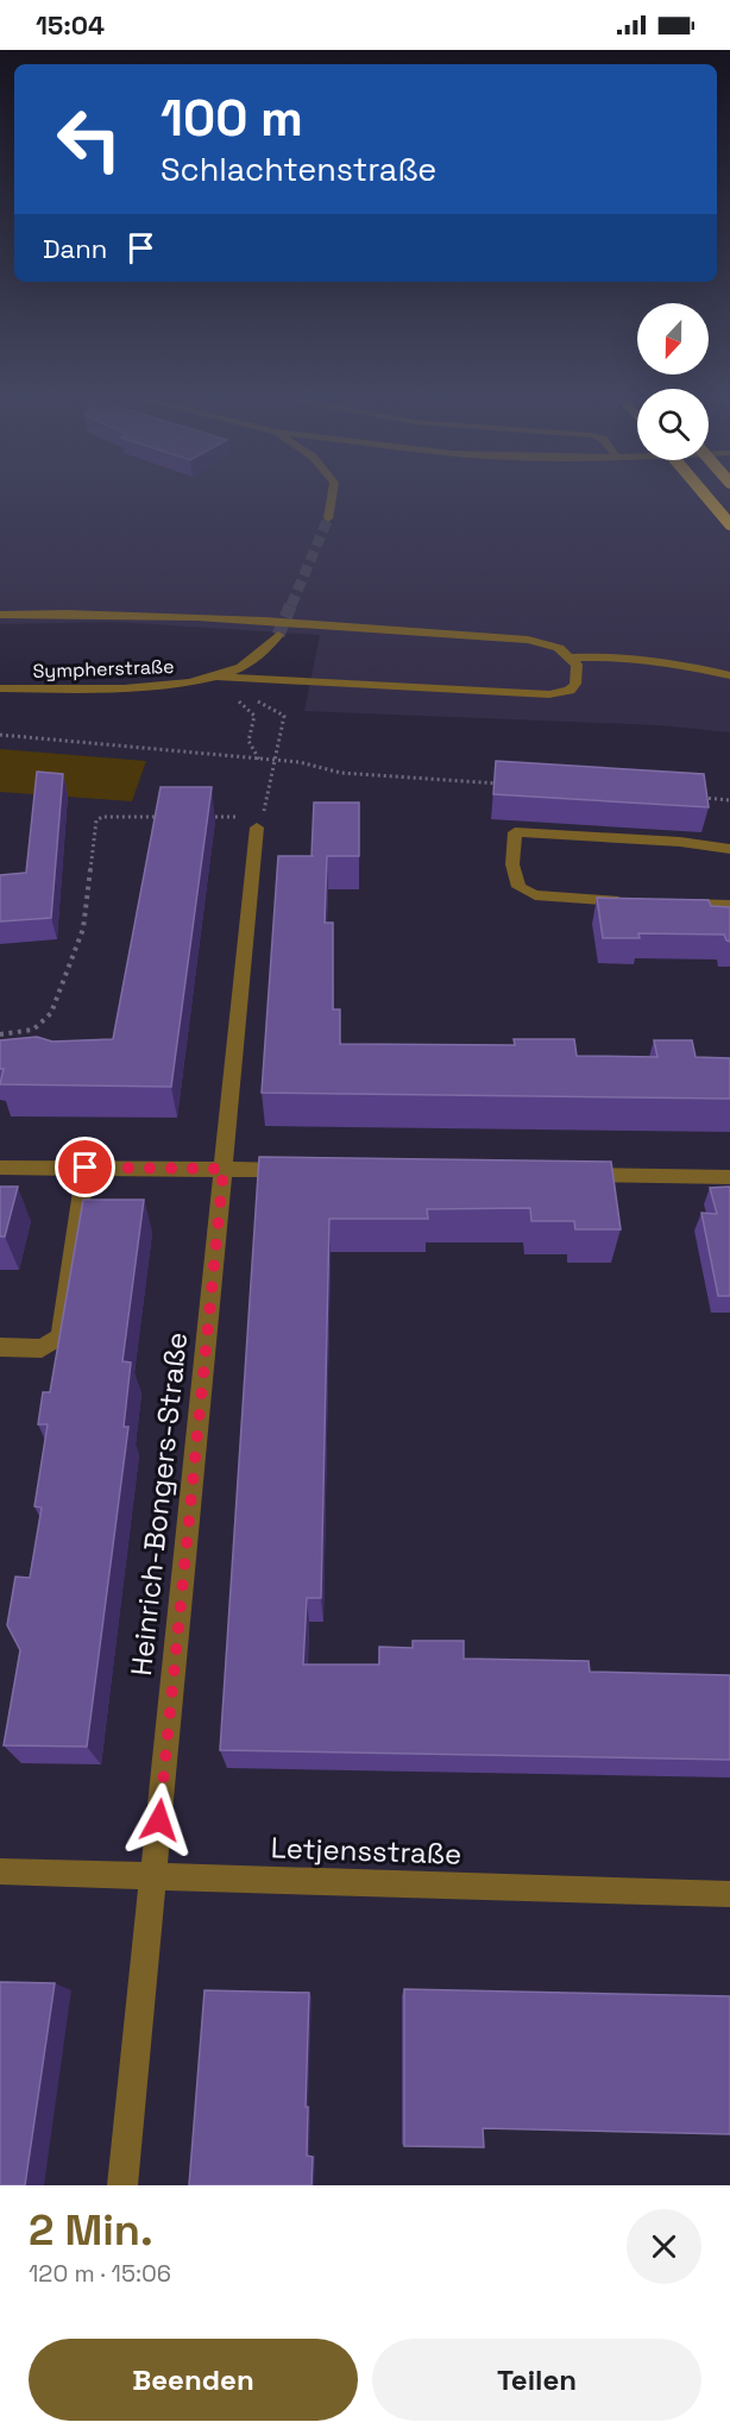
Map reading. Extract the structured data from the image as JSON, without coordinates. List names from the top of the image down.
{
  "streets": {
    "street": ["Sympherstraße", "Heinrich-Bongers-Straße", "Letjensstraße"]
  },
  "crossings": [
    ["Heinrich-Bongers-Straße", "Letjensstraße"]
  ],
  "north": "bottom",
  "page": {
    "status": "15:04",
    "turn": ["100 m", "Schlachtenstraße"],
    "then": "Dann",
    "heading": ["2 Min.", "120 m · 15:06"],
    "buttons": ["Beenden", "Teilen"]
  }
}
